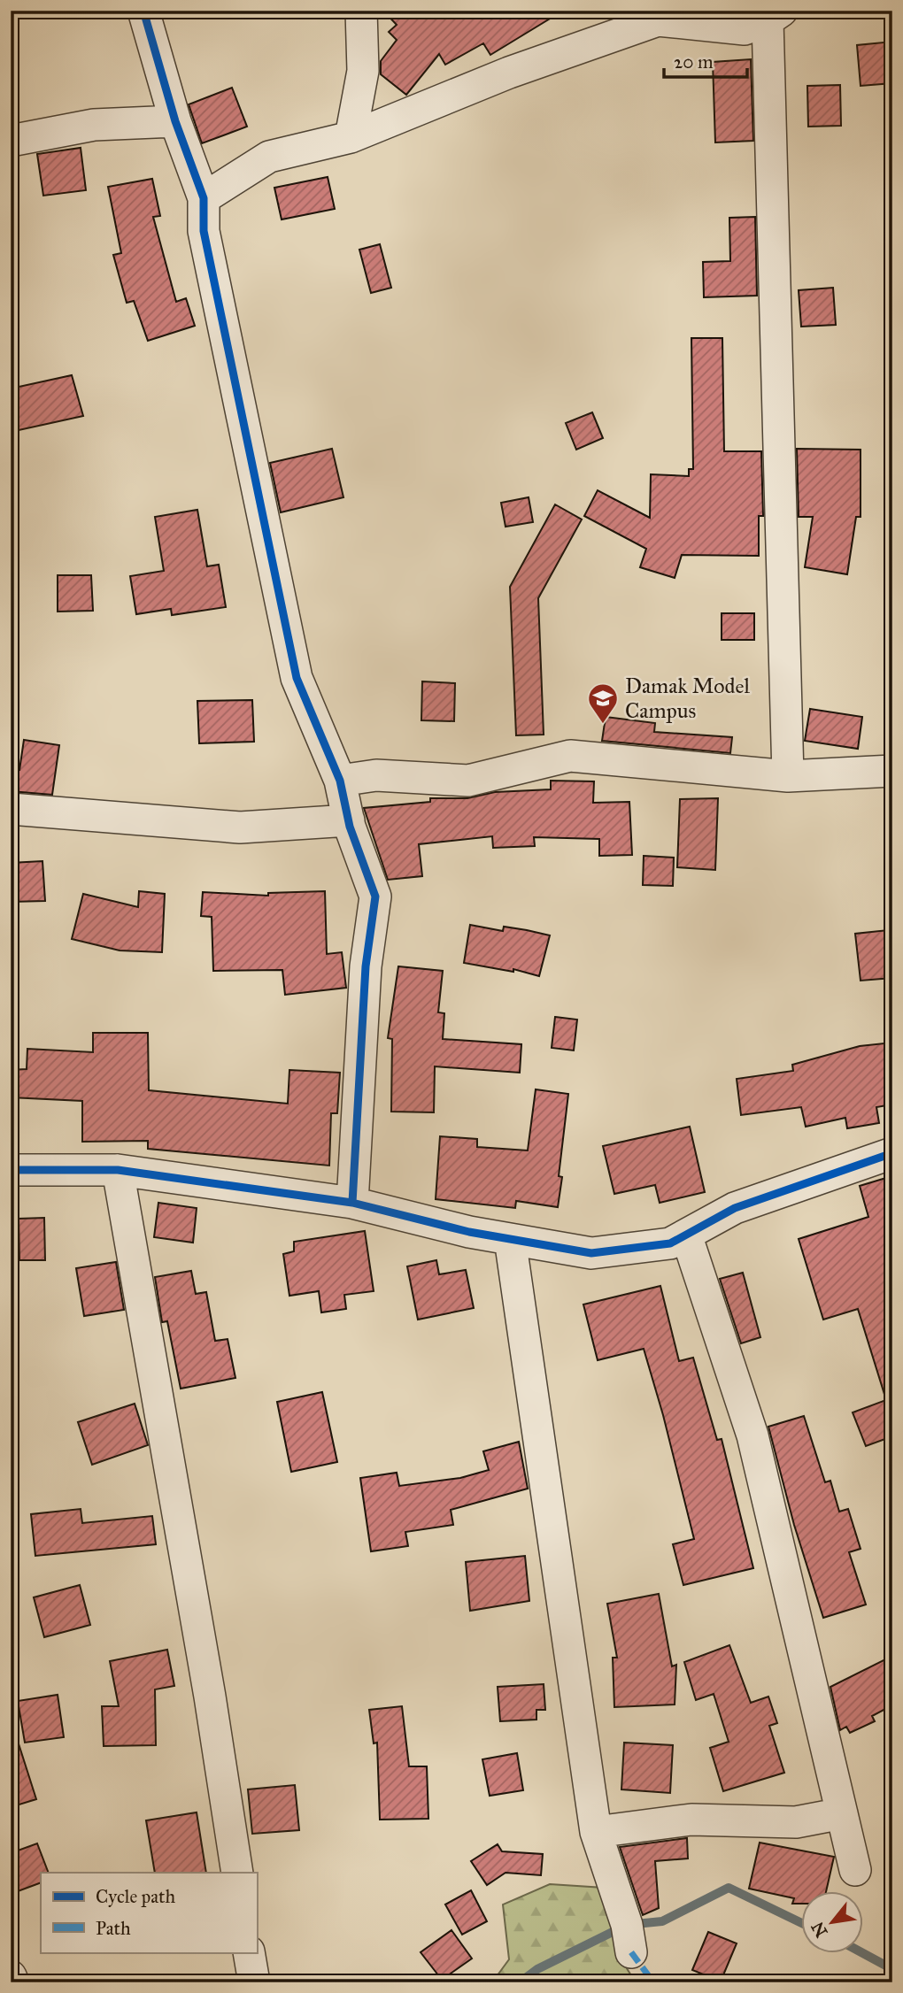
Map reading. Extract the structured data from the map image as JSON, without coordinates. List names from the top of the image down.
{
  "places": {
    "school or university": ["Damak Model Campus"]
  },
  "legend": ["Cycle path", "Path"],
  "scale_bar": "20 m",
  "north": "bottom left"
}
